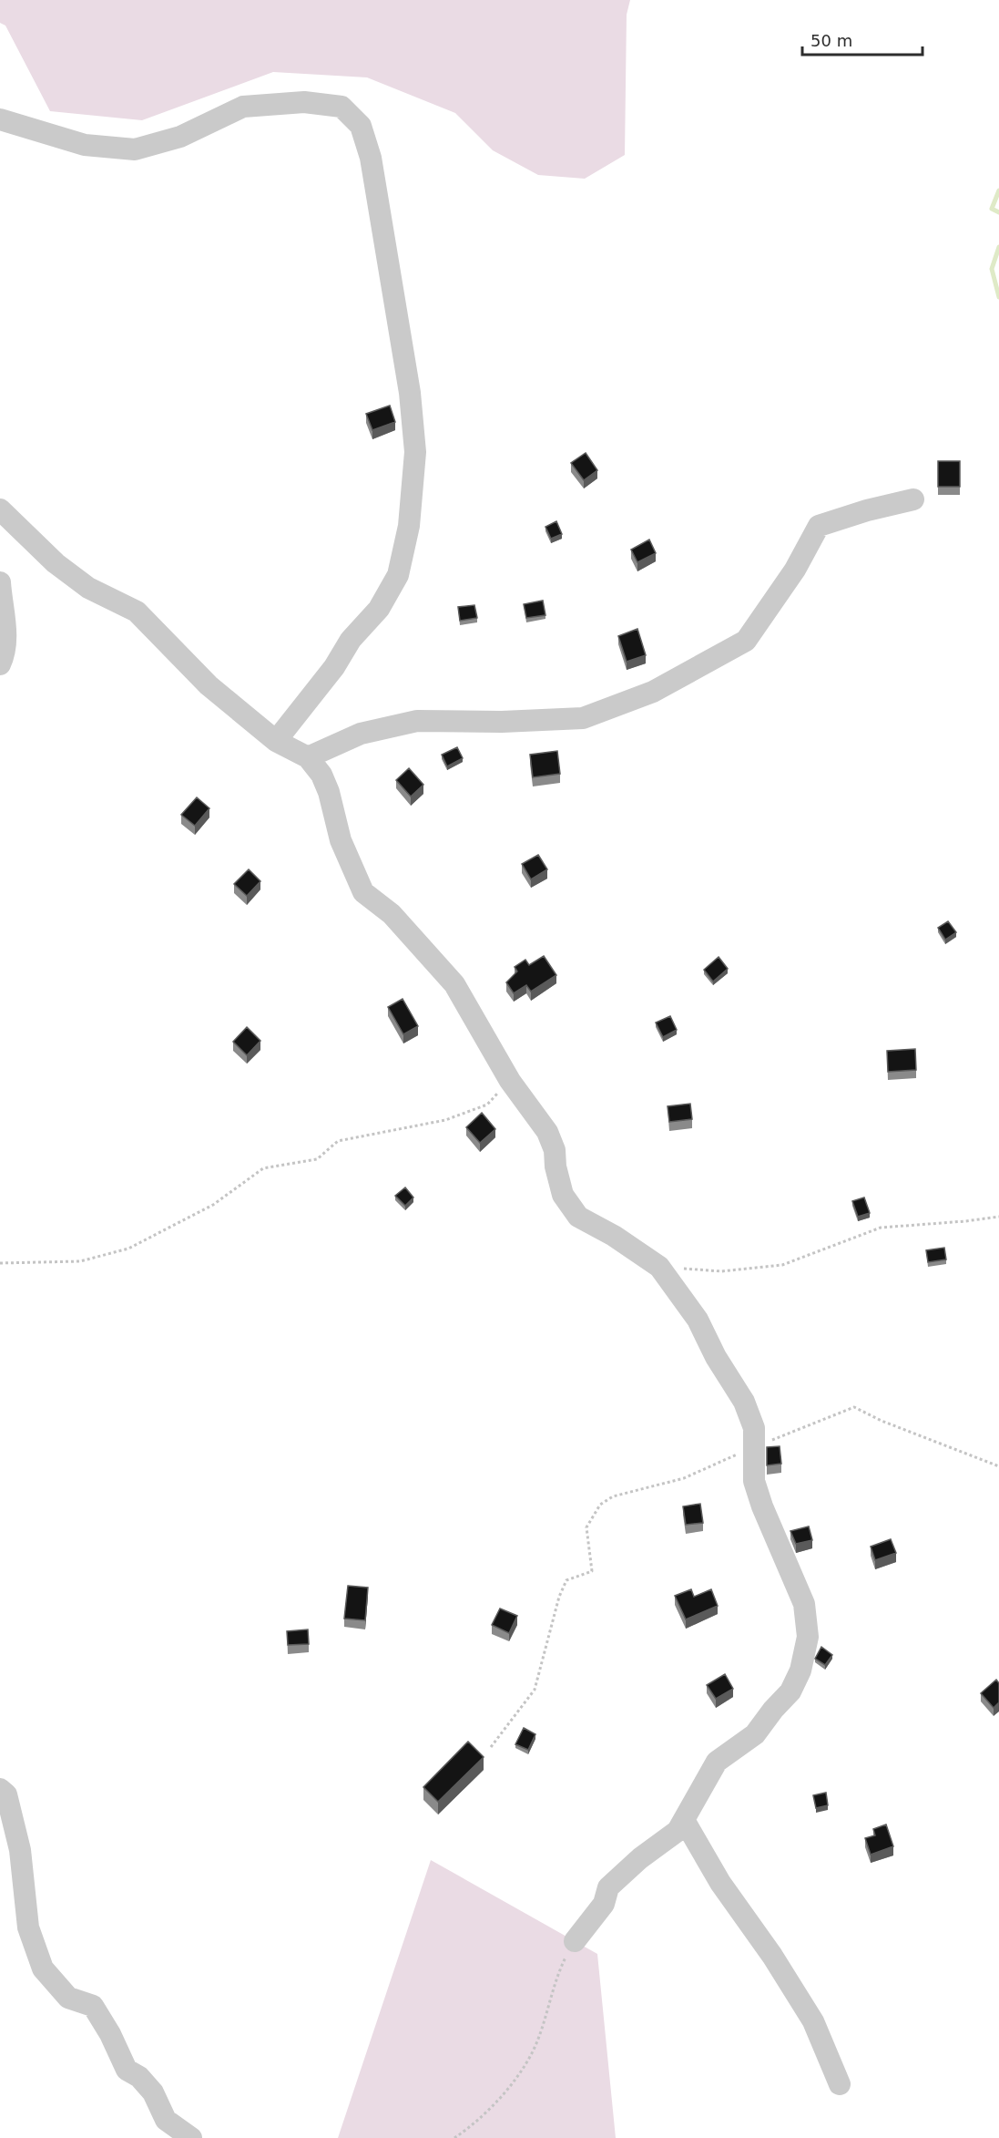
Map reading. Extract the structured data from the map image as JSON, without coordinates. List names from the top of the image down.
{
  "scale_bar": "50 m"
}
